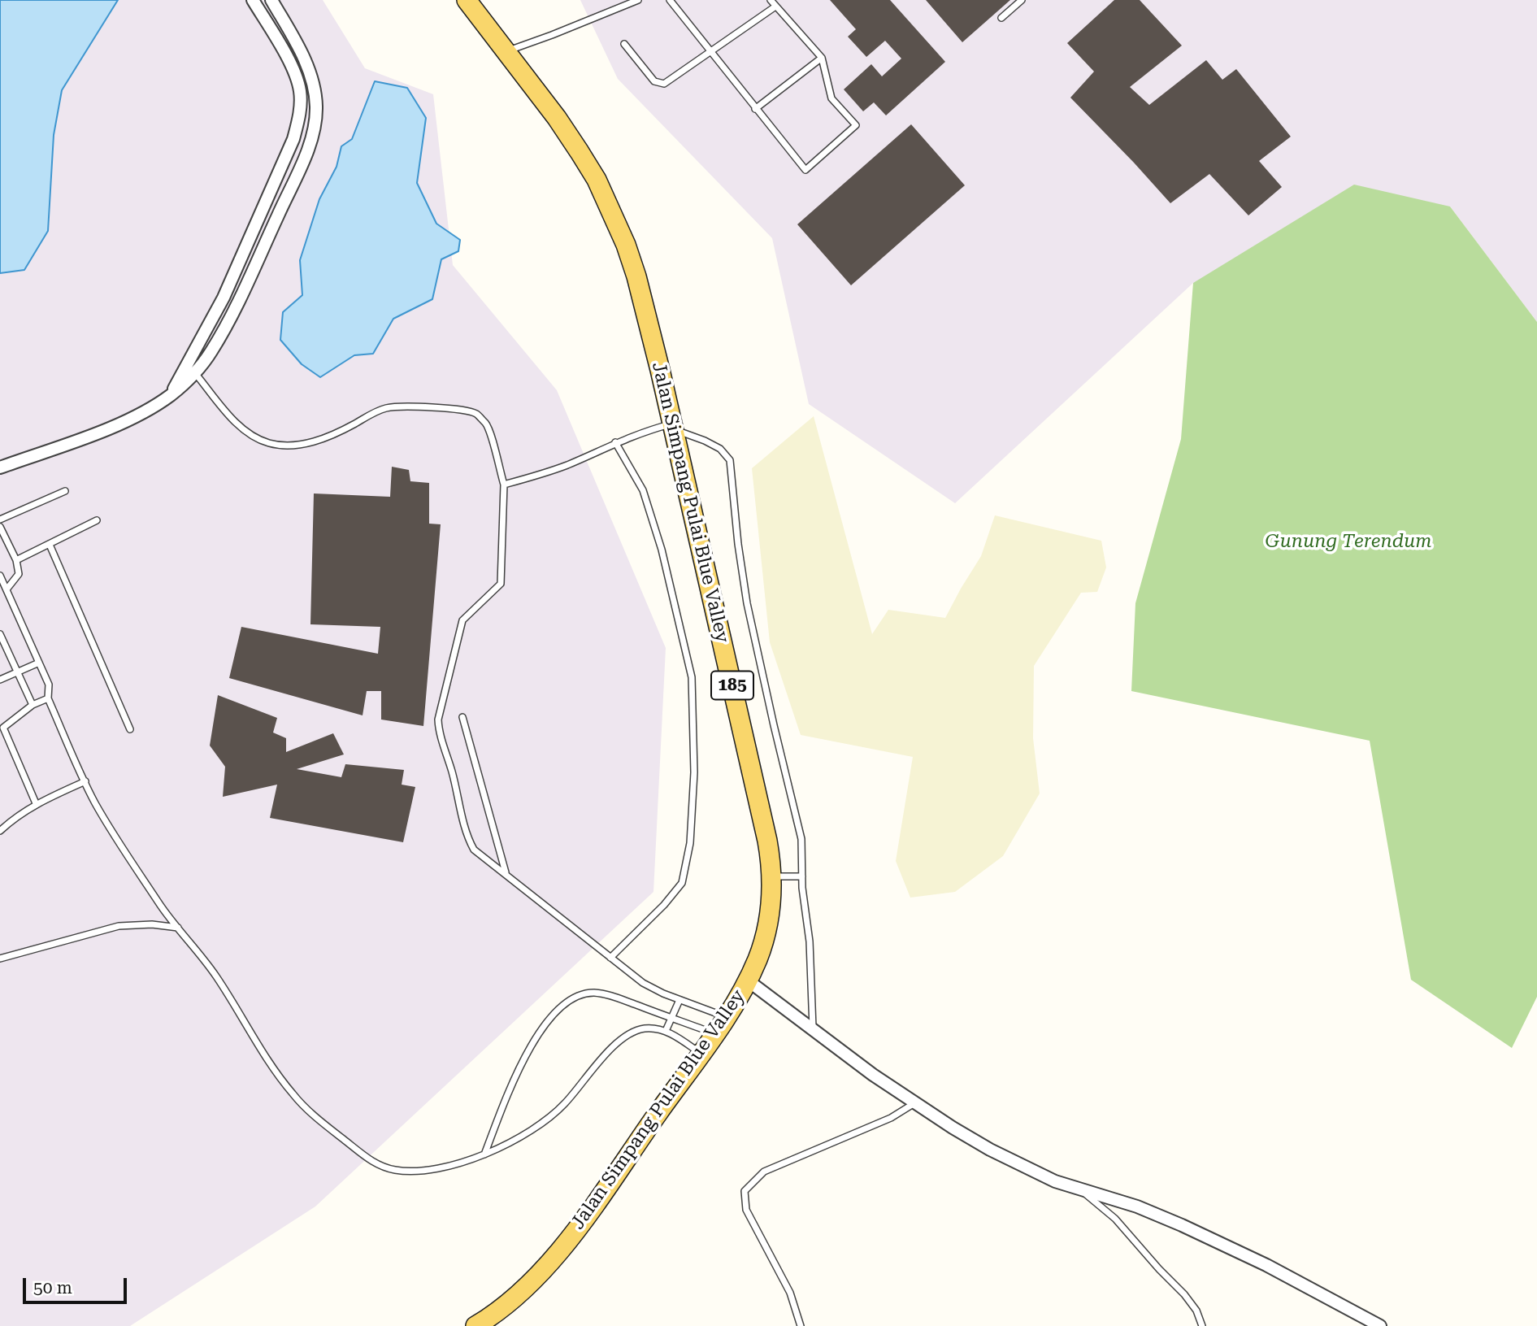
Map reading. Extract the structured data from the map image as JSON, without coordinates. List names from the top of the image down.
{
  "streets": {
    "main road": ["Jalan Simpang Pulai Blue Valley", "185"]
  },
  "parks": ["Gunung Terendum"],
  "scale_bar": "50 m"
}
